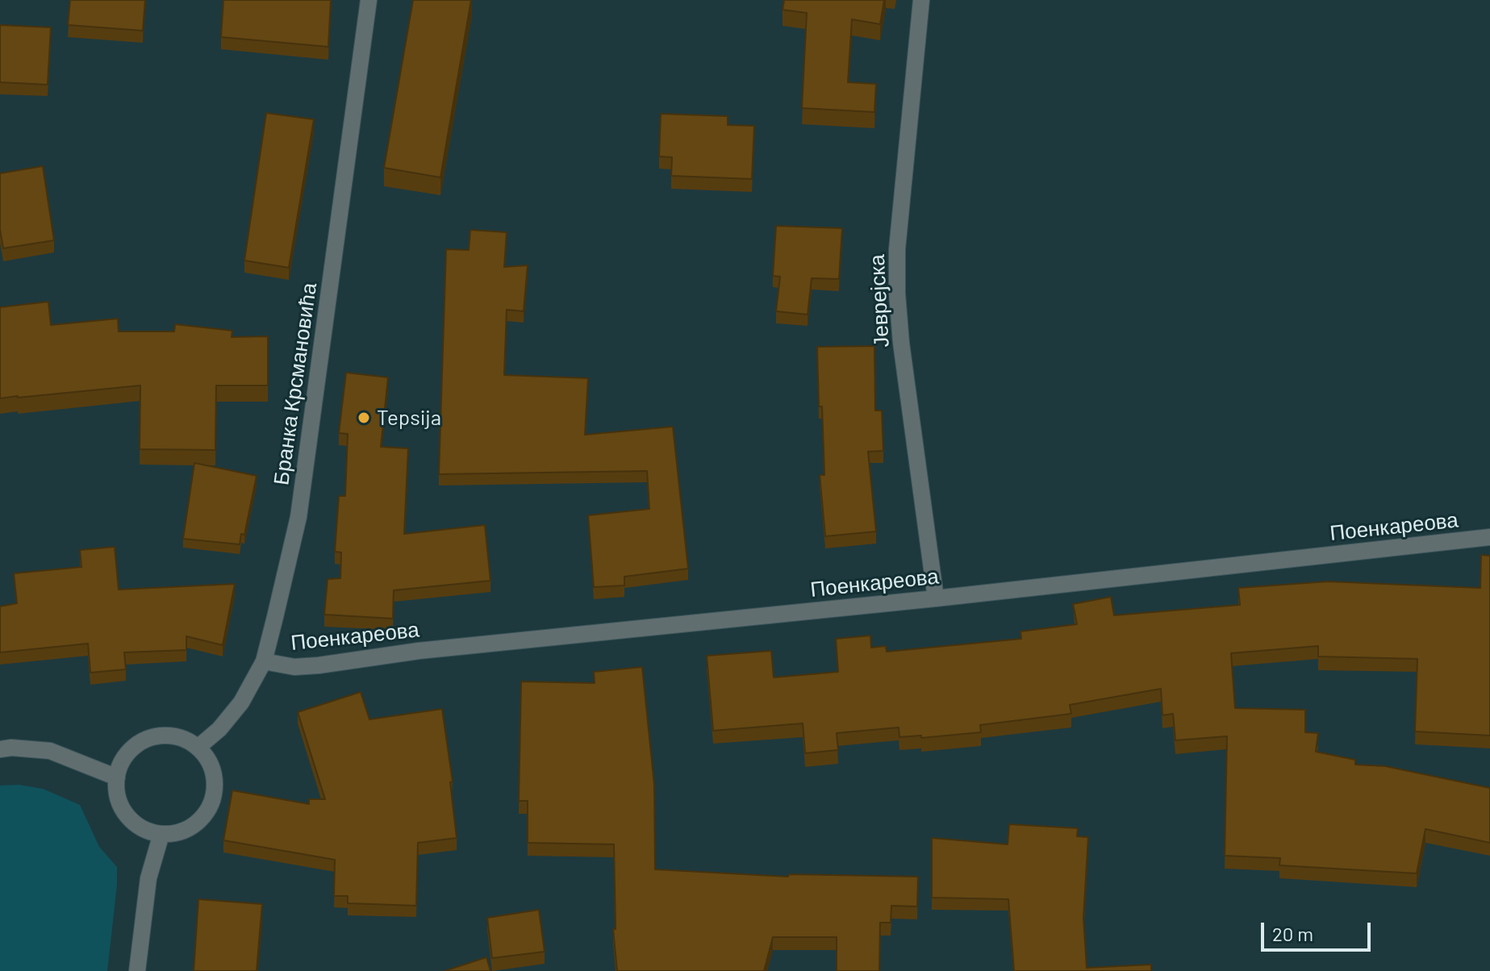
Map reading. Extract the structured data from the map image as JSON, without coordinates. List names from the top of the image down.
{
  "streets": {
    "street": ["Јеврејска", "Бранка Крсмановића", "Поенкареова"]
  },
  "crossings": [
    ["Јеврејска", "Поенкареова"],
    ["Бранка Крсмановића", "Поенкареова"]
  ],
  "places": ["Tepsija"],
  "scale_bar": "20 m"
}
